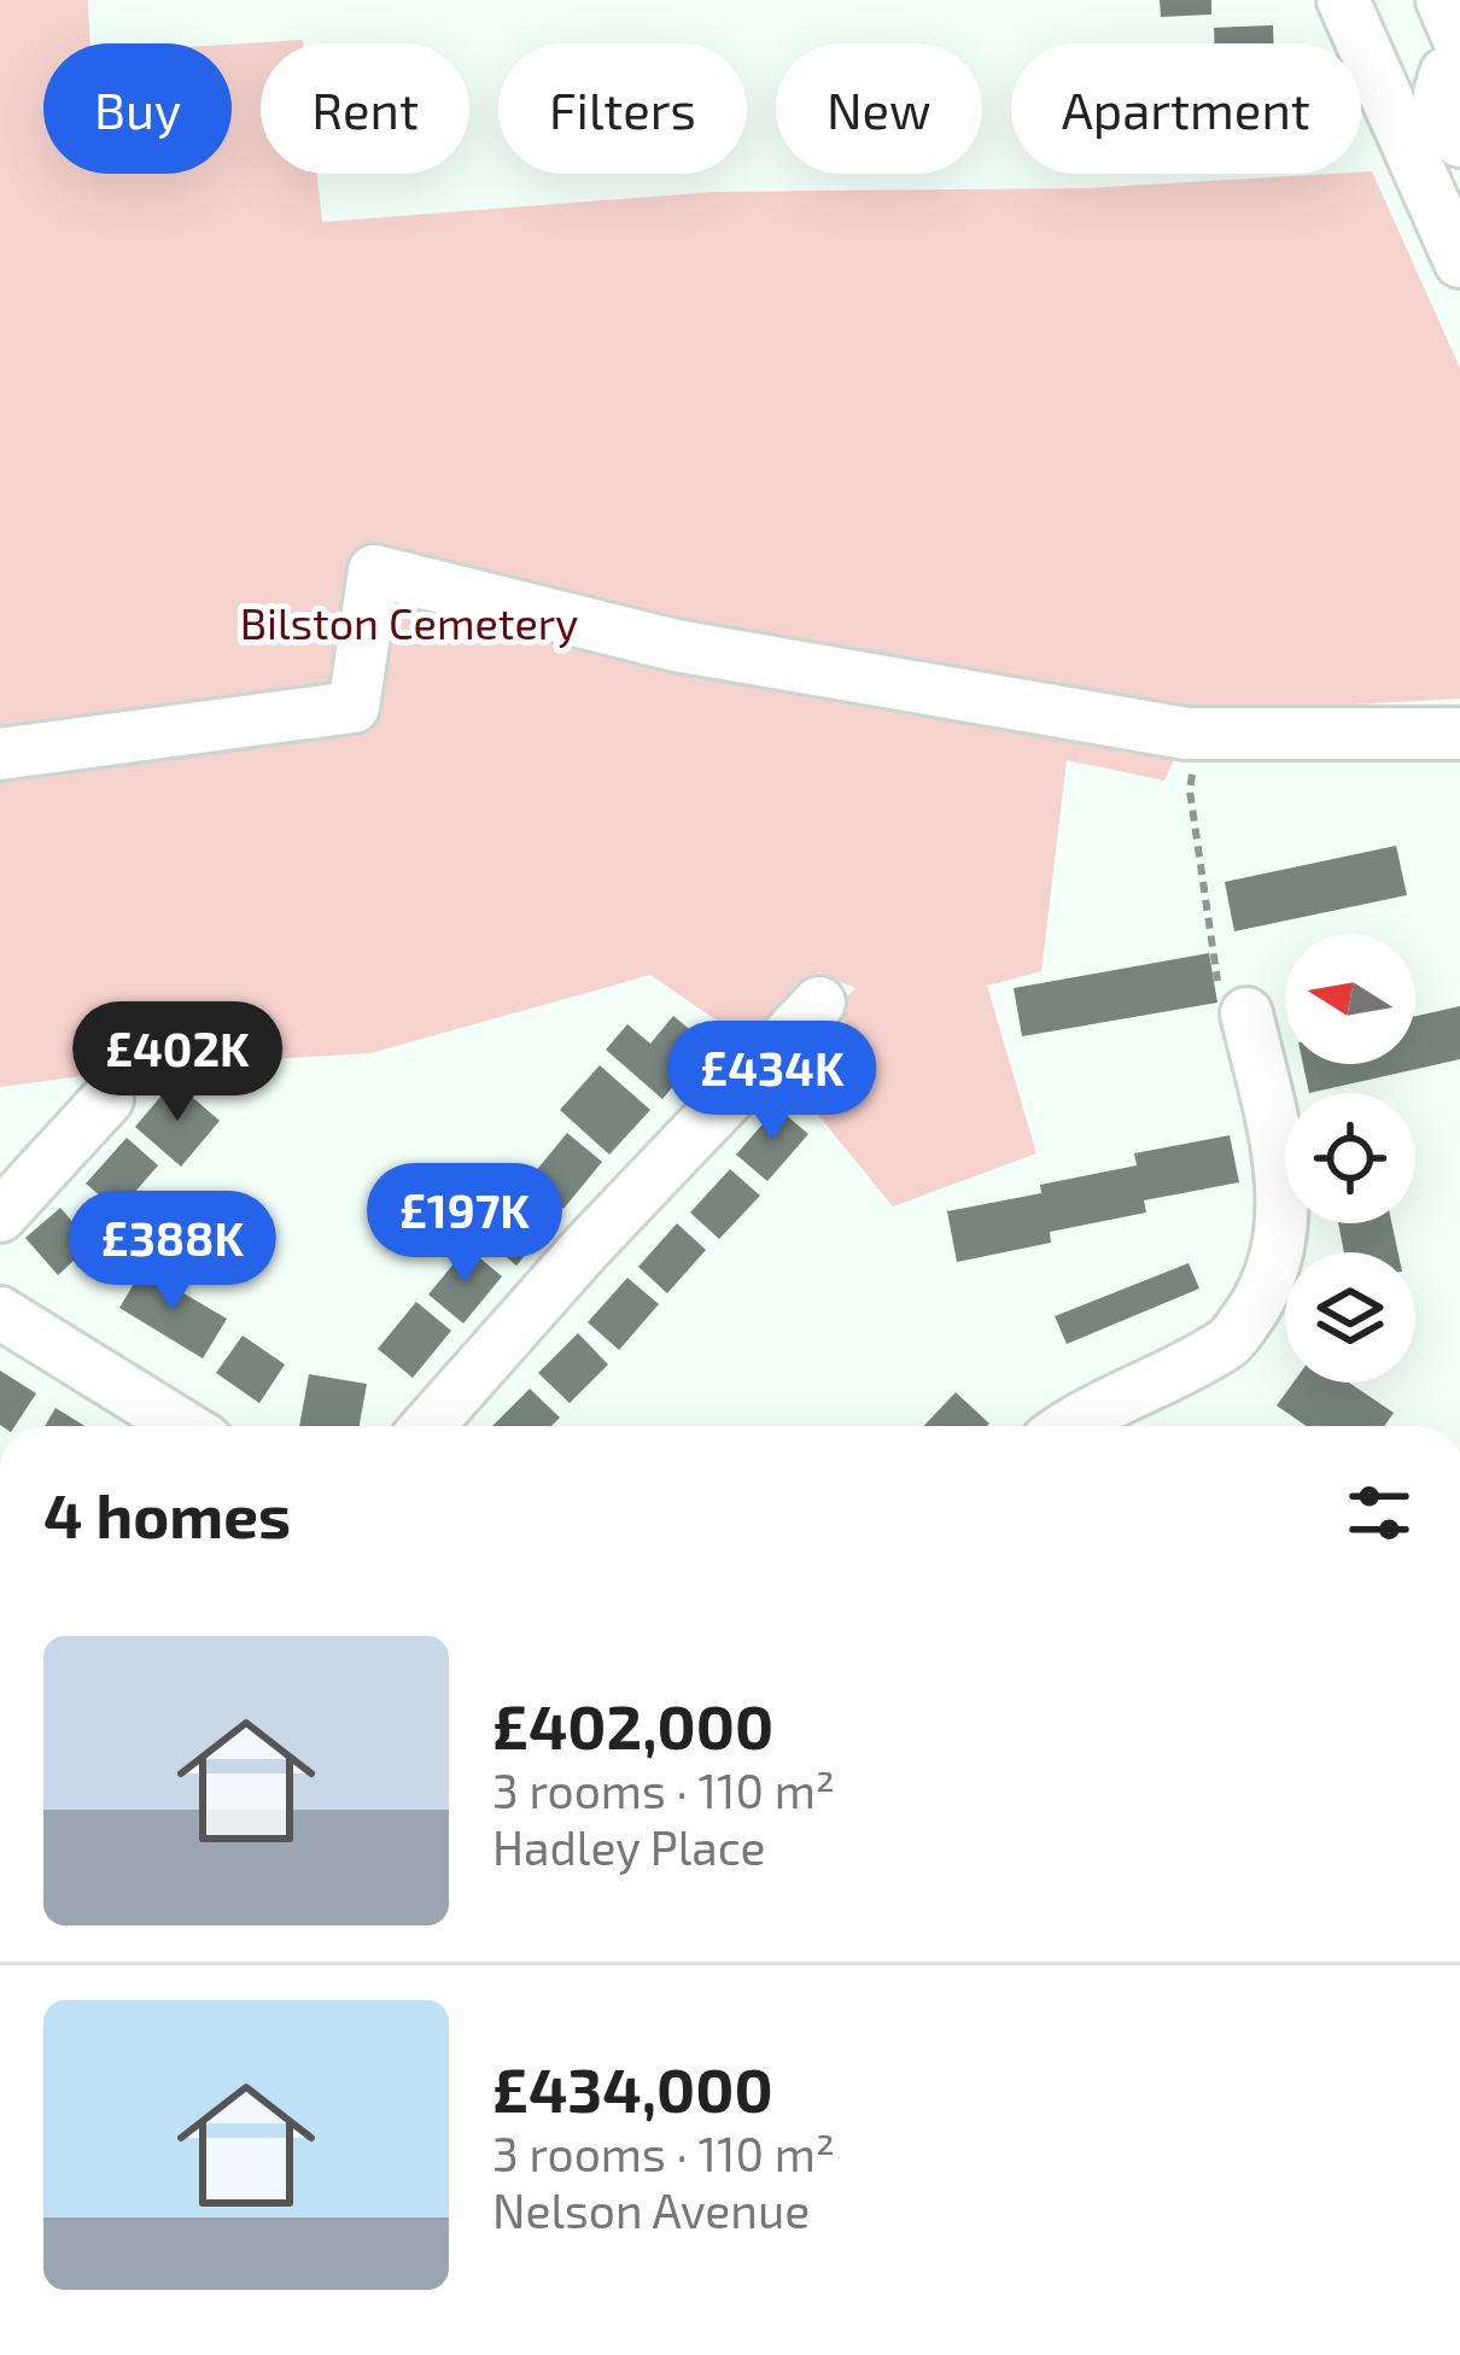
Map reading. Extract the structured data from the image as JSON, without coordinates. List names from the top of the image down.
{
  "parks": ["Bilston Cemetery"],
  "north": "left",
  "page": {
    "chip": [
      "Buy",
      "Rent",
      "Filters",
      "New",
      "Apartment"
    ],
    "price": [
      "£402K",
      "£434K",
      "£197K",
      "£388K"
    ],
    "heading": "4 homes",
    "list": [
      {
        "name": "£402,000",
        "note": "3 rooms · 110 m² · Hadley Place"
      },
      {
        "name": "£434,000",
        "note": "3 rooms · 110 m² · Nelson Avenue"
      }
    ]
  }
}
